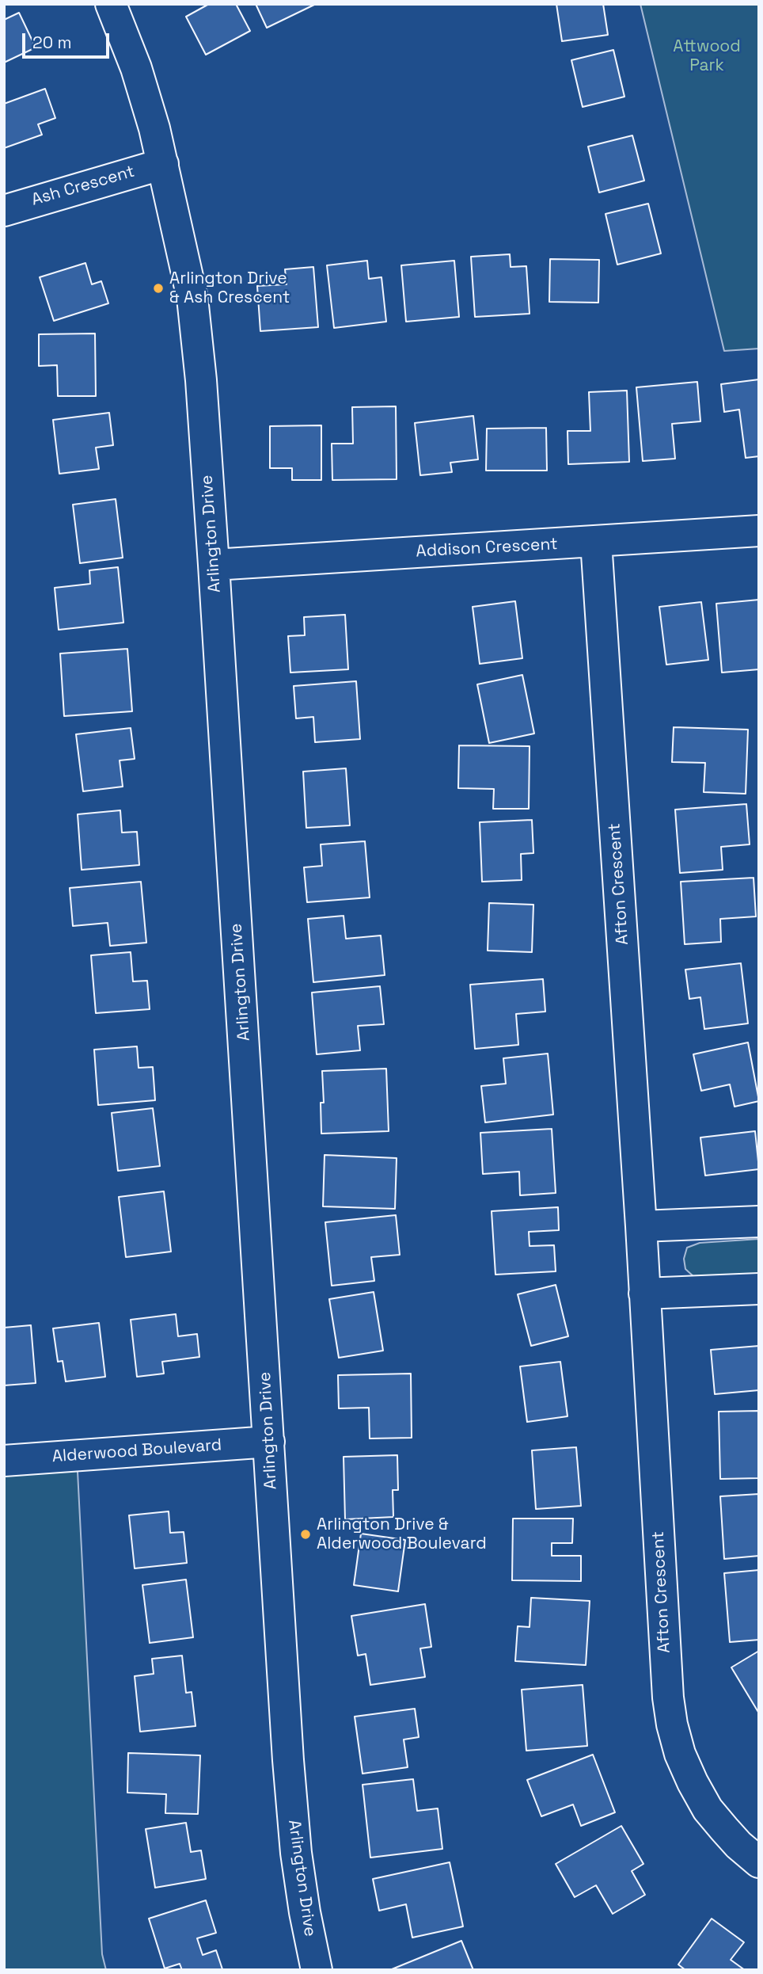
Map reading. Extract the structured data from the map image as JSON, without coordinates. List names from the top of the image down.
{
  "streets": {
    "street": [
      "Ash Crescent",
      "Arlington Drive",
      "Addison Crescent",
      "Afton Crescent",
      "Alderwood Boulevard"
    ]
  },
  "crossings": [
    ["Ash Crescent", "Arlington Drive"],
    ["Arlington Drive", "Addison Crescent"],
    ["Arlington Drive", "Alderwood Boulevard"],
    ["Addison Crescent", "Afton Crescent"]
  ],
  "parks": ["Attwood Park"],
  "places": ["Arlington Drive & Ash Crescent", "Arlington Drive & Alderwood Boulevard"],
  "scale_bar": "20 m"
}
